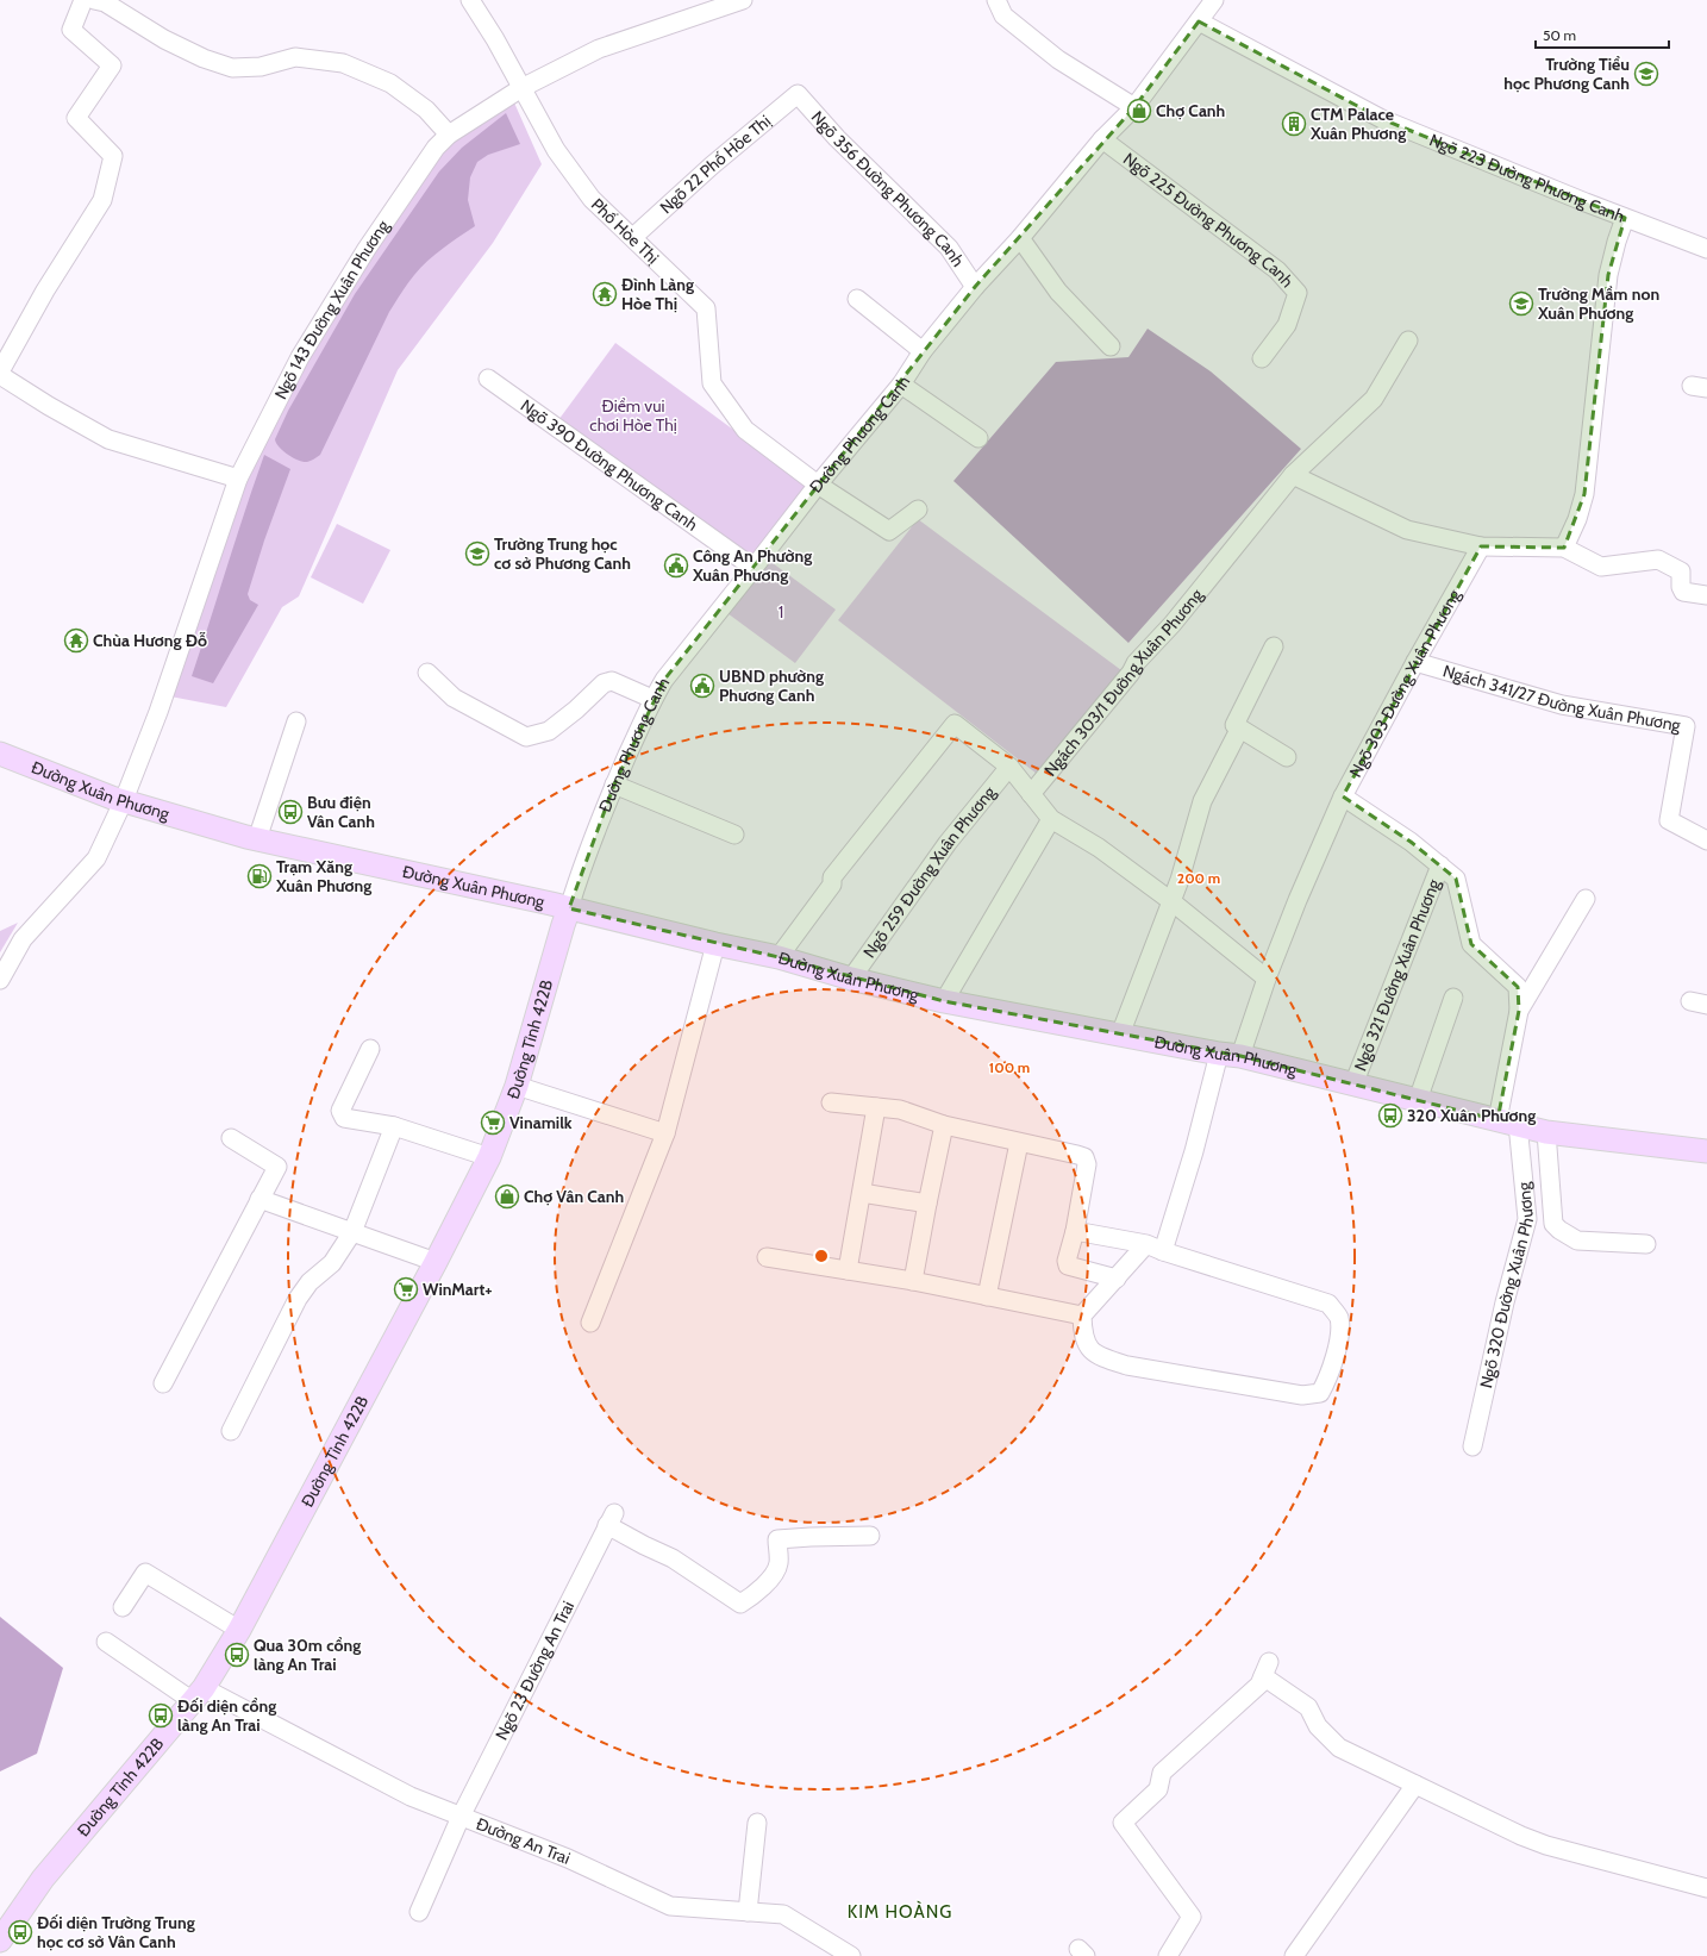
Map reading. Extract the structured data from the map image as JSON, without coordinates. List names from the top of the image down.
{
  "streets": {
    "main road": ["Đường Xuân Phương", "Đường Tỉnh 422B"],
    "street": [
      "Ngõ 22 Phố Hòe Thị",
      "Ngõ 223 Đường Phương Canh",
      "Ngõ 356 Đường Phương Canh",
      "Ngõ 225 Đường Phương Canh",
      "Phố Hòe Thị",
      "Ngõ 143 Đường Xuân Phương",
      "Đường Phương Canh",
      "Ngõ 390 Đường Phương Canh",
      "Ngách 303/1 Đường Xuân Phương",
      "Ngõ 303 Đường Xuân Phương",
      "Ngách 341/27 Đường Xuân Phương",
      "Ngõ 259 Đường Xuân Phương",
      "Ngõ 321 Đường Xuân Phương",
      "Ngõ 320 Đường Xuân Phương",
      "Ngõ 23 Đường An Trai",
      "Đường An Trai"
    ]
  },
  "crossings": [
    ["Ngõ 22 Phố Hòe Thị", "Ngõ 356 Đường Phương Canh"],
    ["Ngõ 22 Phố Hòe Thị", "Phố Hòe Thị"],
    ["Ngõ 223 Đường Phương Canh", "Đường Phương Canh"],
    ["Ngõ 356 Đường Phương Canh", "Đường Phương Canh"],
    ["Ngõ 225 Đường Phương Canh", "Đường Phương Canh"],
    ["Phố Hòe Thị", "Ngõ 143 Đường Xuân Phương"],
    ["Phố Hòe Thị", "Đường Phương Canh"],
    ["Ngõ 143 Đường Xuân Phương", "Đường Xuân Phương"],
    ["Đường Phương Canh", "Ngõ 390 Đường Phương Canh"],
    ["Đường Phương Canh", "Đường Xuân Phương"],
    ["Đường Phương Canh", "Đường Tỉnh 422B"],
    ["Ngõ 303 Đường Xuân Phương", "Ngách 341/27 Đường Xuân Phương"],
    ["Ngõ 303 Đường Xuân Phương", "Đường Xuân Phương"],
    ["Đường Xuân Phương", "Ngõ 259 Đường Xuân Phương"],
    ["Đường Xuân Phương", "Ngõ 321 Đường Xuân Phương"],
    ["Đường Xuân Phương", "Đường Tỉnh 422B"],
    ["Đường Xuân Phương", "Ngõ 320 Đường Xuân Phương"],
    ["Đường Tỉnh 422B", "Đường An Trai"],
    ["Ngõ 23 Đường An Trai", "Đường An Trai"]
  ],
  "districts": ["KIM HOÀNG"],
  "parks": ["Điểm vui chơi Hòe Thị", "1"],
  "places": {
    "school or university": ["Trường Tiểu học Phương Canh", "Trường Mầm non Xuân Phương", "Trường Trung học cơ sở Phương Canh"],
    "shop": ["Chợ Canh", "Chợ Vân Canh"],
    "building": ["CTM Palace Xuân Phương"],
    "temple": ["Đình Làng Hòe Thị", "Chùa Hương Đỗ"],
    "public building": ["Công An Phường Xuân Phương", "UBND phường Phương Canh"],
    "bus stop": [
      "Bưu điện Vân Canh",
      "320 Xuân Phương",
      "Qua 30m cổng làng An Trai",
      "Đối diện cổng làng An Trai",
      "Đối diện Trường Trung học cơ sở Vân Canh"
    ],
    "fuel station": ["Trạm Xăng Xuân Phương"],
    "supermarket": ["Vinamilk", "WinMart+"]
  },
  "scale_bar": "50 m",
  "rings": ["200 m", "100 m"]
}
